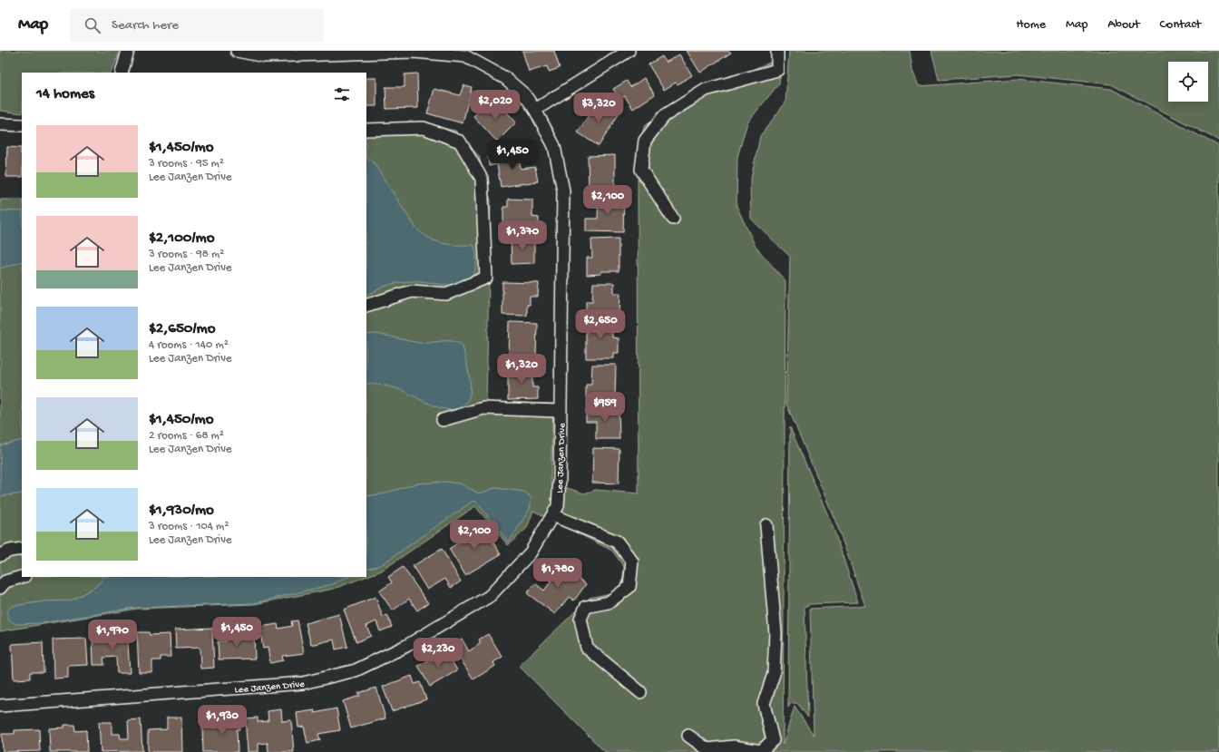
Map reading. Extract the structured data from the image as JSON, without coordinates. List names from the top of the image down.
{
  "streets": {
    "street": ["Lee Janzen Drive"]
  },
  "page": {
    "header": "Map",
    "search": "Search here",
    "nav": [
      "Home",
      "Map",
      "About",
      "Contact"
    ],
    "heading": "14 homes",
    "price": [
      "$2,020",
      "$3,320",
      "$1,450",
      "$2,100",
      "$1,370",
      "$2,650",
      "$1,320",
      "$959",
      "$2,100",
      "$1,780",
      "$1,450",
      "$1,970",
      "$2,230",
      "$1,930"
    ],
    "list": [
      {
        "name": "$1,450/mo",
        "note": "3 rooms · 95 m² · Lee Janzen Drive"
      },
      {
        "name": "$2,100/mo",
        "note": "3 rooms · 98 m² · Lee Janzen Drive"
      },
      {
        "name": "$2,650/mo",
        "note": "4 rooms · 140 m² · Lee Janzen Drive"
      },
      {
        "name": "$1,450/mo",
        "note": "2 rooms · 68 m² · Lee Janzen Drive"
      },
      {
        "name": "$1,930/mo",
        "note": "3 rooms · 104 m² · Lee Janzen Drive"
      }
    ]
  }
}
